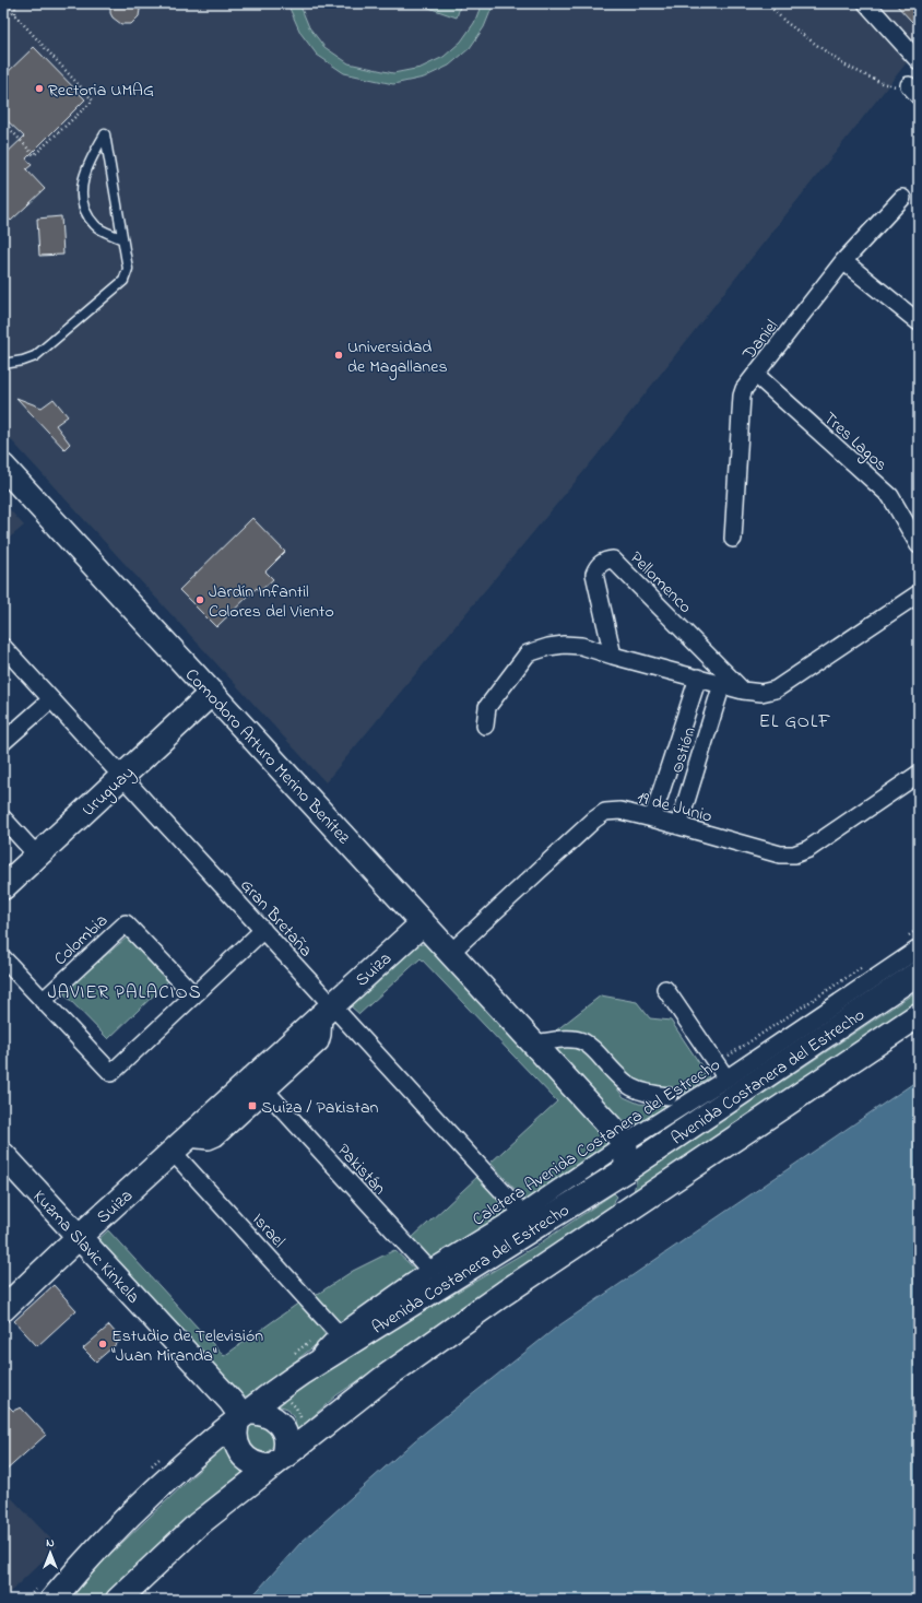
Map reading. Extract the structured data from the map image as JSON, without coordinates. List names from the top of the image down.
{
  "streets": {
    "main road": [
      "Comodoro Arturo Merino Benítez",
      "Uruguay",
      "Suiza",
      "Avenida Costanera del Estrecho",
      "Kuzma Slavic Kinkela"
    ],
    "street": [
      "Daniel",
      "Tres Lagos",
      "Pellomenco",
      "Ostión",
      "19 de Junio",
      "Gran Bretaña",
      "Colombia",
      "Caletera Avenida Costanera del Estrecho",
      "Pakistán",
      "Israel"
    ]
  },
  "crossings": [
    ["Daniel", "Tres Lagos"],
    ["Ostión", "19 de Junio"],
    ["Comodoro Arturo Merino Benítez", "Uruguay"],
    ["Comodoro Arturo Merino Benítez", "19 de Junio"],
    ["Comodoro Arturo Merino Benítez", "Suiza"],
    ["Comodoro Arturo Merino Benítez", "Caletera Avenida Costanera del Estrecho"],
    ["Uruguay", "Gran Bretaña"],
    ["Gran Bretaña", "Suiza"],
    ["Gran Bretaña", "Caletera Avenida Costanera del Estrecho"],
    ["Suiza", "Israel"],
    ["Suiza", "Kuzma Slavic Kinkela"],
    ["Avenida Costanera del Estrecho", "Caletera Avenida Costanera del Estrecho"],
    ["Avenida Costanera del Estrecho", "Kuzma Slavic Kinkela"],
    ["Caletera Avenida Costanera del Estrecho", "Pakistán"],
    ["Caletera Avenida Costanera del Estrecho", "Israel"]
  ],
  "districts": ["EL GOLF", "JAVIER PALACIOS"],
  "places": {
    "other": [
      "Rectoria UMAG",
      "Universidad de Magallanes",
      "Jardín Infantil Colores del Viento",
      "Estudio de Televisión \"Juan Miranda\""
    ],
    "transit": ["Suiza / Pakistan"]
  },
  "north": "top"
}
